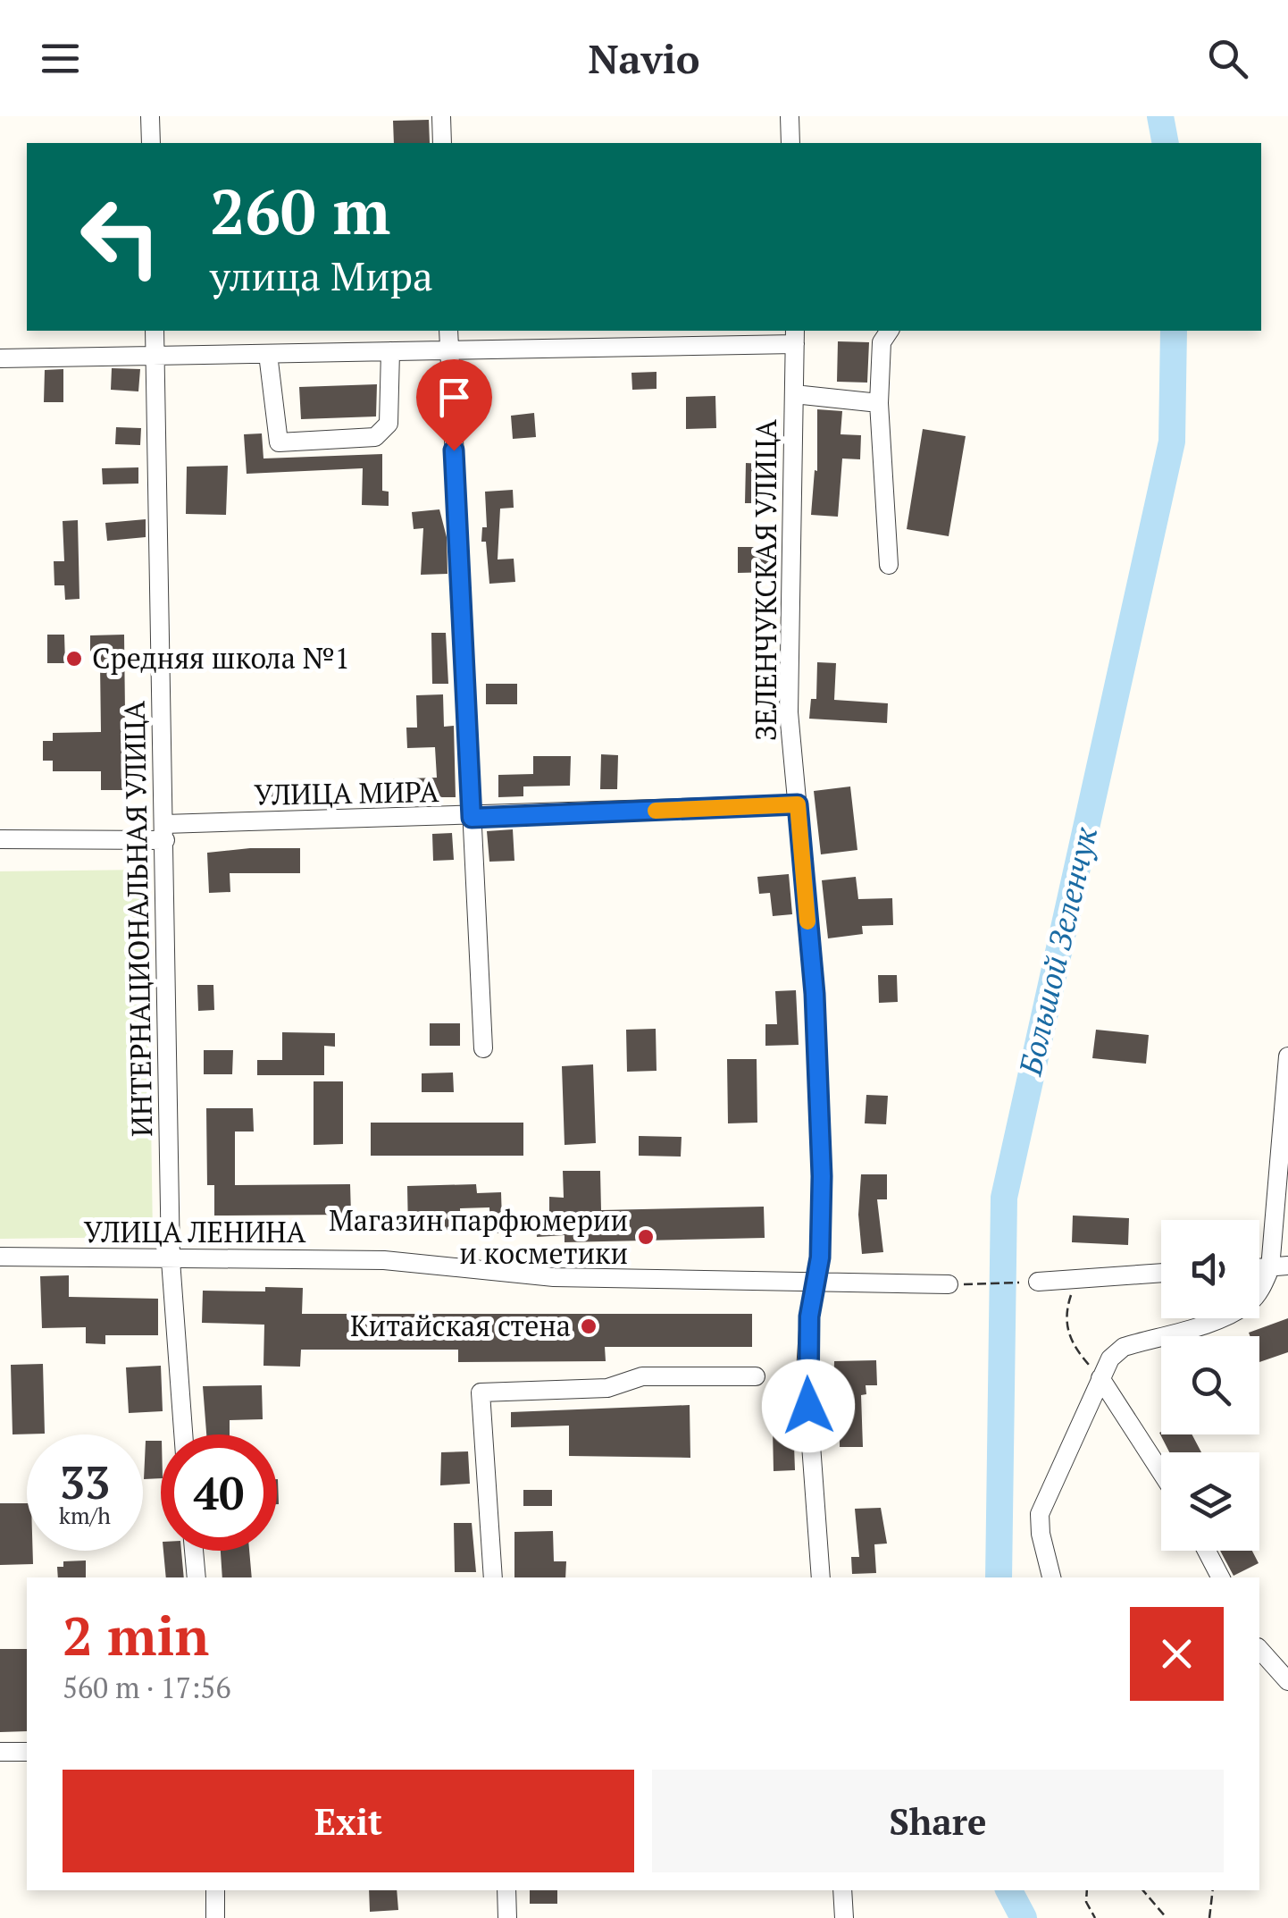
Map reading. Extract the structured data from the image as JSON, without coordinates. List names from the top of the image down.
{
  "streets": {
    "street": [
      "ЗЕЛЕНЧУКСКАЯ УЛИЦА",
      "УЛИЦА МИРА",
      "ИНТЕРНАЦИОНАЛЬНАЯ УЛИЦА",
      "УЛИЦА ЛЕНИНА"
    ]
  },
  "crossings": [
    ["ЗЕЛЕНЧУКСКАЯ УЛИЦА", "УЛИЦА МИРА"],
    ["ЗЕЛЕНЧУКСКАЯ УЛИЦА", "УЛИЦА ЛЕНИНА"],
    ["УЛИЦА МИРА", "ИНТЕРНАЦИОНАЛЬНАЯ УЛИЦА"],
    ["ИНТЕРНАЦИОНАЛЬНАЯ УЛИЦА", "УЛИЦА ЛЕНИНА"]
  ],
  "water": ["Большой Зеленчук"],
  "places": ["Средняя школа №1", "Магазин парфюмерии и косметики", "Китайская стена"],
  "page": {
    "header": "Navio",
    "turn": ["260 m", "улица Мира"],
    "speed": "33 km/h",
    "limit": "40",
    "heading": ["2 min", "560 m · 17:56"],
    "buttons": ["Exit", "Share"]
  }
}
